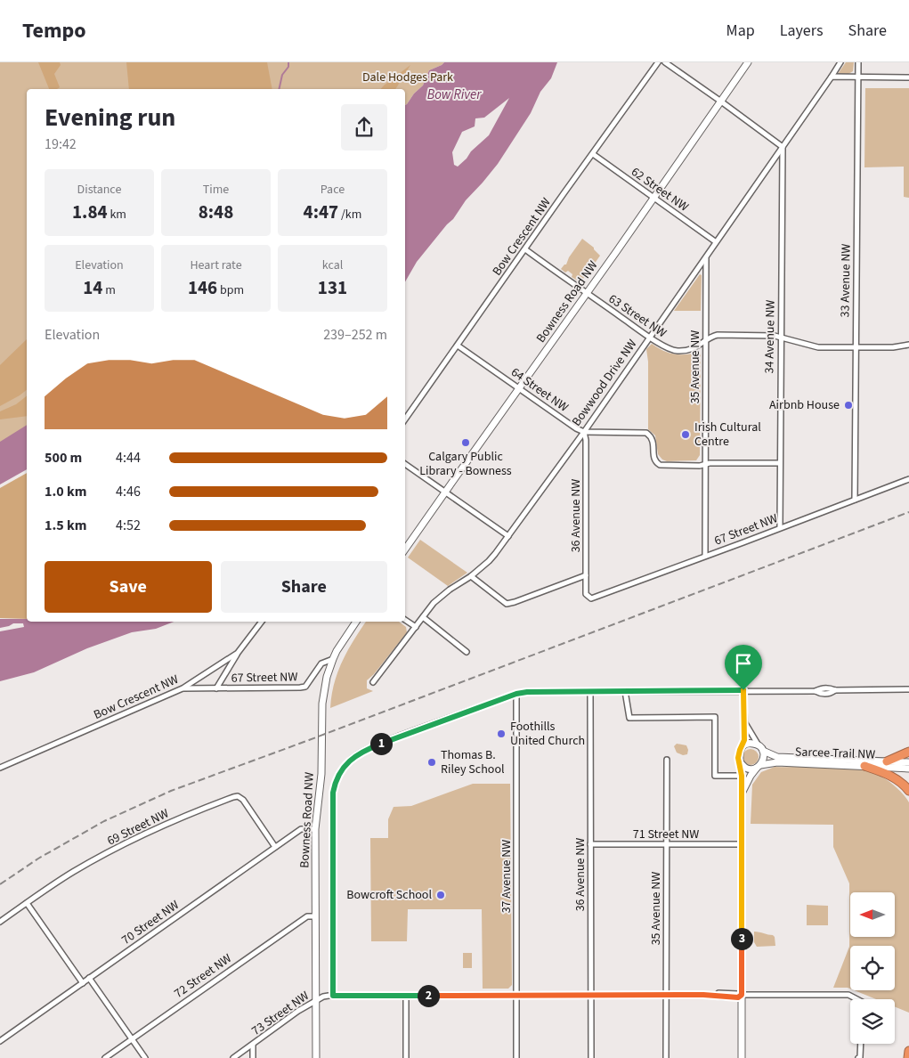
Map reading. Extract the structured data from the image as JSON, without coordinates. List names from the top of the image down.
{
  "streets": {
    "street": [
      "62 Street NW",
      "Bow Crescent NW",
      "33 Avenue NW",
      "Bowness Road NW",
      "63 Street NW",
      "34 Avenue NW",
      "35 Avenue NW",
      "Bowwood Drive NW",
      "64 Street NW",
      "36 Avenue NW",
      "67 Street NW",
      "Sarcee Trail NW",
      "69 Street NW",
      "71 Street NW",
      "37 Avenue NW",
      "70 Street NW",
      "72 Street NW",
      "73 Street NW"
    ]
  },
  "crossings": [
    ["62 Street NW", "Bow Crescent NW"],
    ["62 Street NW", "Bowness Road NW"],
    ["62 Street NW", "Bowwood Drive NW"],
    ["Bow Crescent NW", "63 Street NW"],
    ["Bow Crescent NW", "64 Street NW"],
    ["Bow Crescent NW", "67 Street NW"],
    ["33 Avenue NW", "63 Street NW"],
    ["33 Avenue NW", "67 Street NW"],
    ["Bowness Road NW", "63 Street NW"],
    ["Bowness Road NW", "64 Street NW"],
    ["Bowness Road NW", "67 Street NW"],
    ["Bowness Road NW", "37 Avenue NW"],
    ["Bowness Road NW", "70 Street NW"],
    ["Bowness Road NW", "72 Street NW"],
    ["Bowness Road NW", "73 Street NW"],
    ["63 Street NW", "34 Avenue NW"],
    ["63 Street NW", "35 Avenue NW"],
    ["63 Street NW", "Bowwood Drive NW"],
    ["34 Avenue NW", "Bowwood Drive NW"],
    ["34 Avenue NW", "67 Street NW"],
    ["35 Avenue NW", "Bowwood Drive NW"],
    ["35 Avenue NW", "67 Street NW"],
    ["35 Avenue NW", "71 Street NW"],
    ["35 Avenue NW", "73 Street NW"],
    ["Bowwood Drive NW", "64 Street NW"],
    ["Bowwood Drive NW", "36 Avenue NW"],
    ["64 Street NW", "36 Avenue NW"],
    ["36 Avenue NW", "67 Street NW"],
    ["36 Avenue NW", "71 Street NW"],
    ["36 Avenue NW", "73 Street NW"],
    ["69 Street NW", "70 Street NW"],
    ["37 Avenue NW", "73 Street NW"]
  ],
  "water": ["Bow River"],
  "parks": ["Dale Hodges Park"],
  "places": [
    "Airbnb House",
    "Irish Cultural Centre",
    "Calgary Public Library - Bowness",
    "Foothills United Church",
    "Thomas B. Riley School",
    "Bowcroft School"
  ],
  "north": "left",
  "page": {
    "header": "Tempo",
    "nav": ["Map", "Layers", "Share"],
    "heading": ["Evening run", "19:42"],
    "stats": [
      ["Distance", "1.84 km"],
      ["Time", "8:48"],
      ["Pace", "4:47 /km"],
      ["Elevation", "14 m"],
      ["Heart rate", "146 bpm"],
      ["kcal", "131"]
    ],
    "chart": ["Elevation", "239–252 m"],
    "list": [
      {
        "name": "500 m",
        "note": "4:44"
      },
      {
        "name": "1.0 km",
        "note": "4:46"
      },
      {
        "name": "1.5 km",
        "note": "4:52"
      }
    ],
    "buttons": ["Save", "Share"],
    "pins": ["1", "3", "2"]
  }
}
